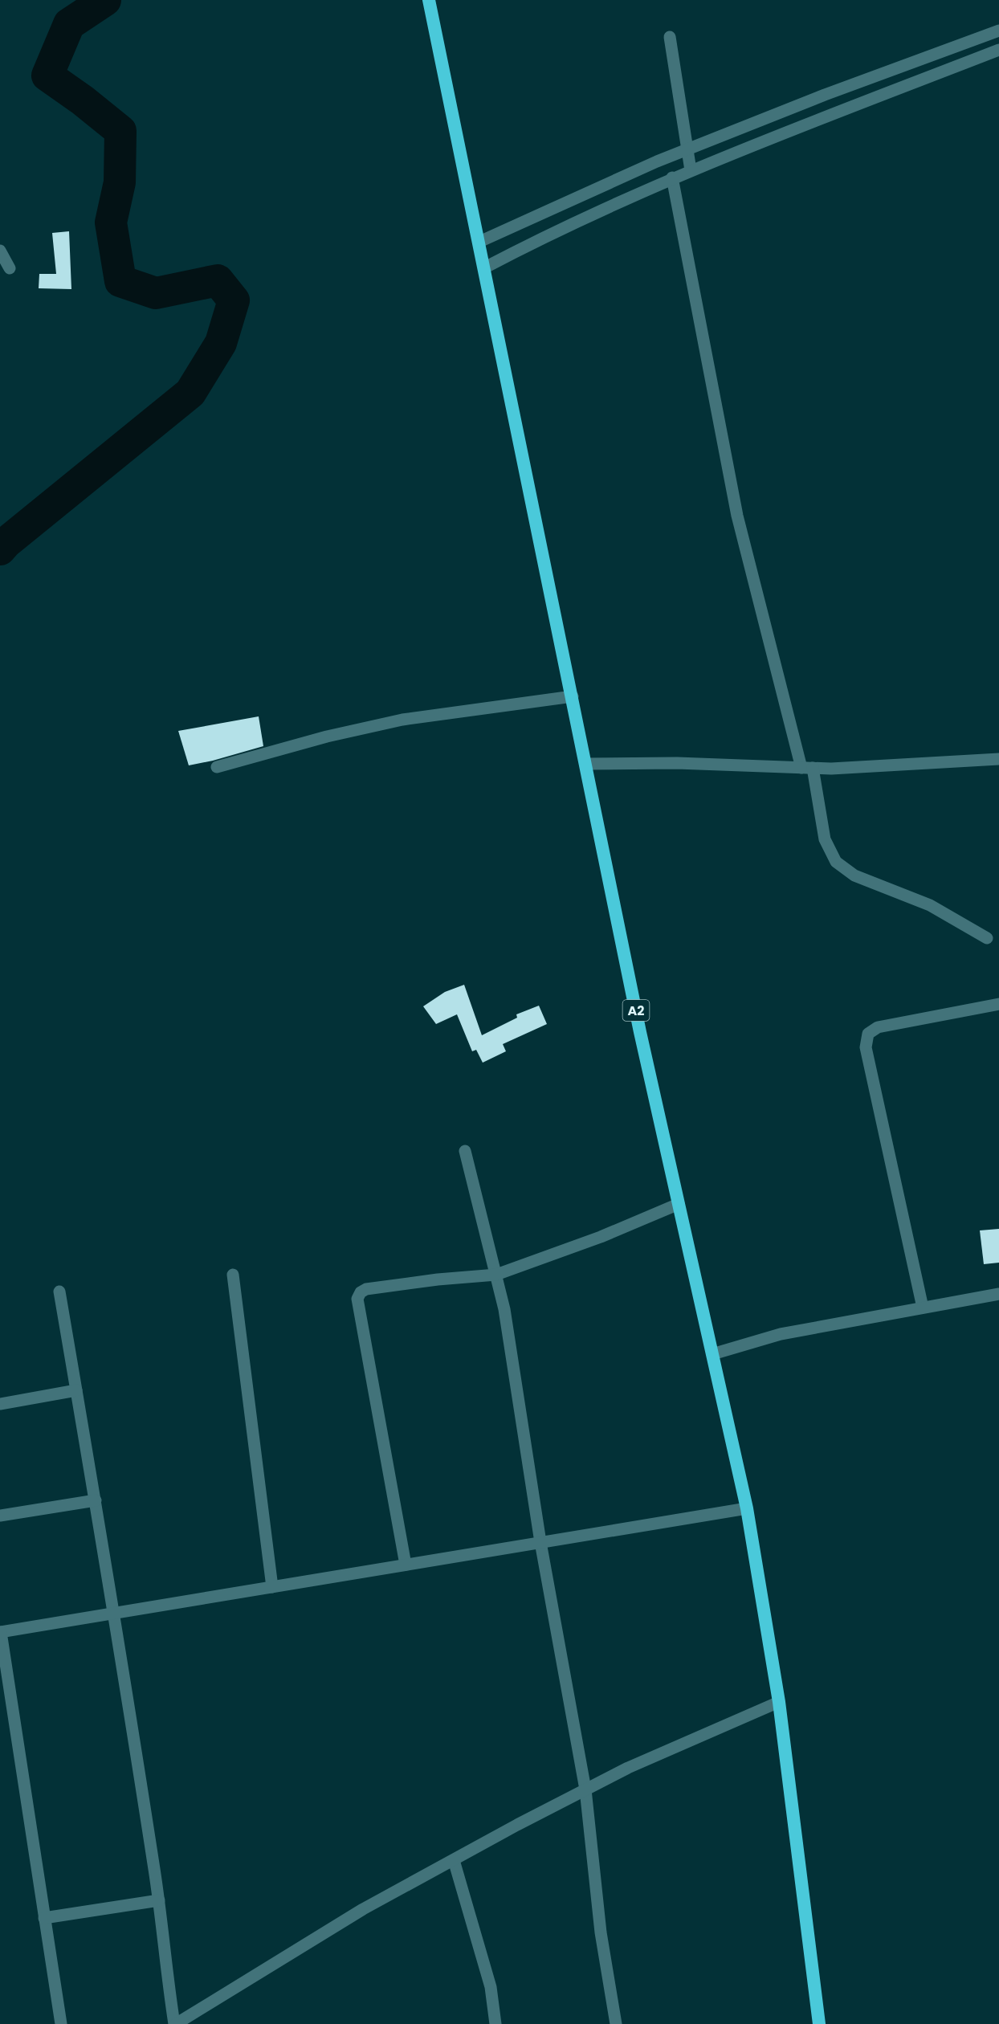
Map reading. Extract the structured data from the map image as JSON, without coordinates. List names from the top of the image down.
{
  "streets": {
    "highway": ["A2"]
  }
}
